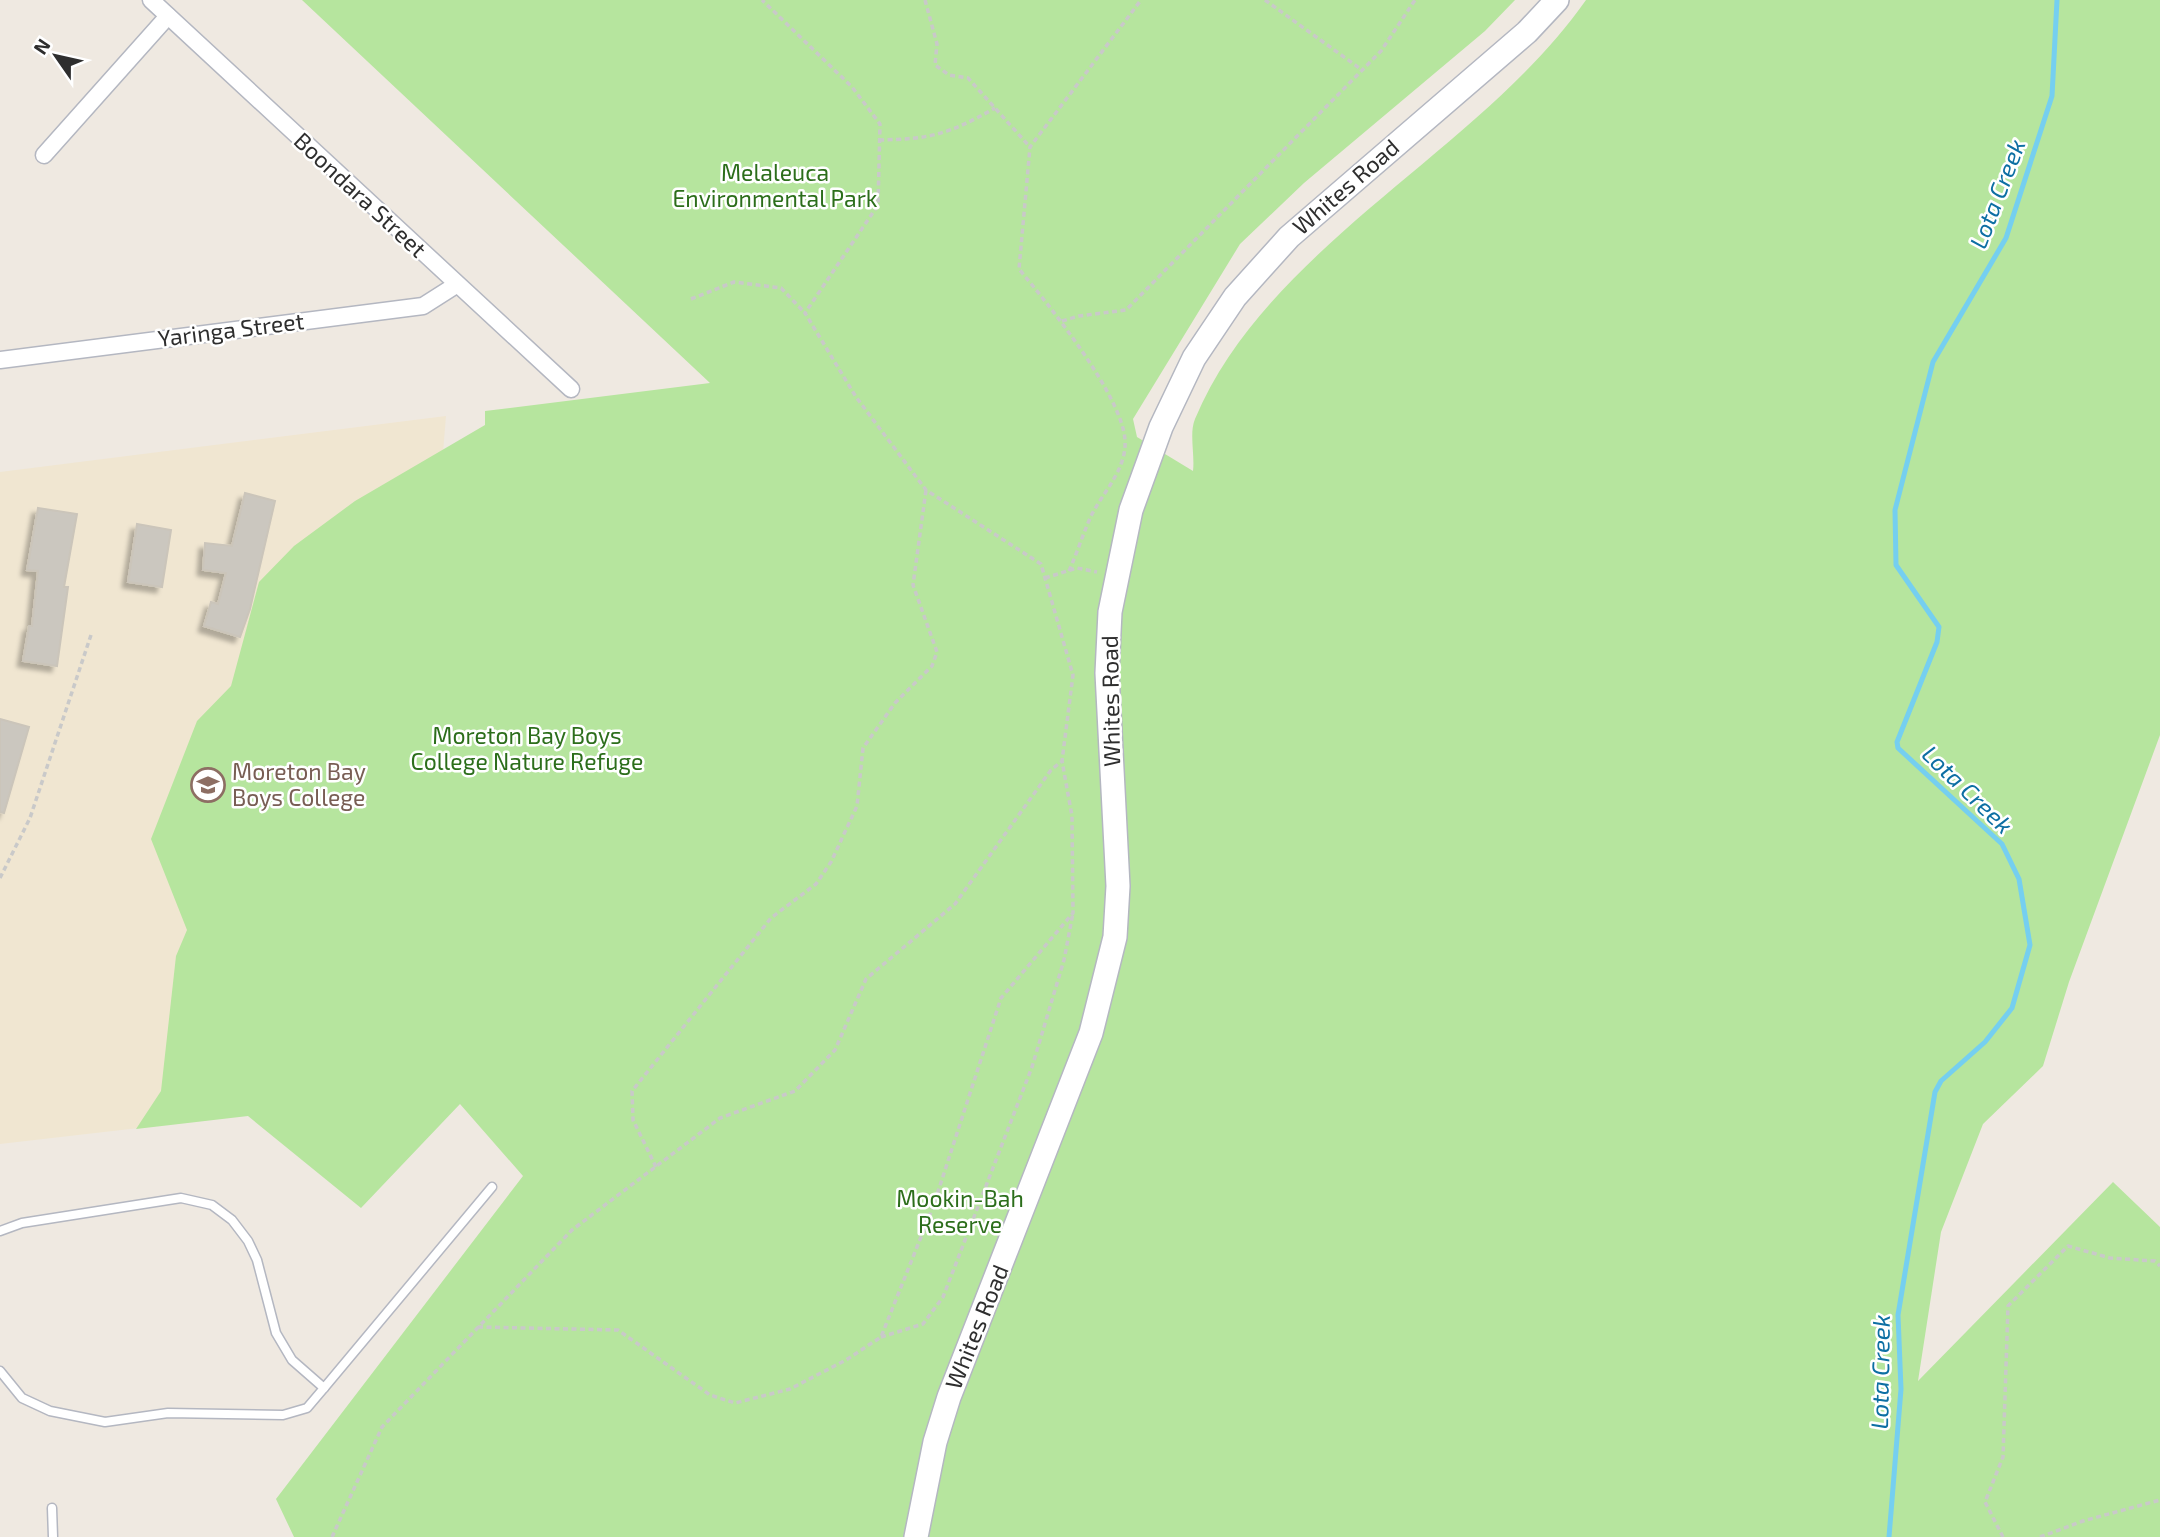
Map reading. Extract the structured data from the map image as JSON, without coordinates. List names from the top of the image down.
{
  "streets": {
    "street": ["Whites Road", "Boondara Street", "Yaringa Street"]
  },
  "crossings": [
    ["Boondara Street", "Yaringa Street"]
  ],
  "water": ["Lota Creek"],
  "parks": ["Melaleuca Environmental Park", "Moreton Bay Boys College Nature Refuge", "Mookin-Bah Reserve"],
  "places": {
    "school or university": ["Moreton Bay Boys College"]
  },
  "north": "top left"
}
